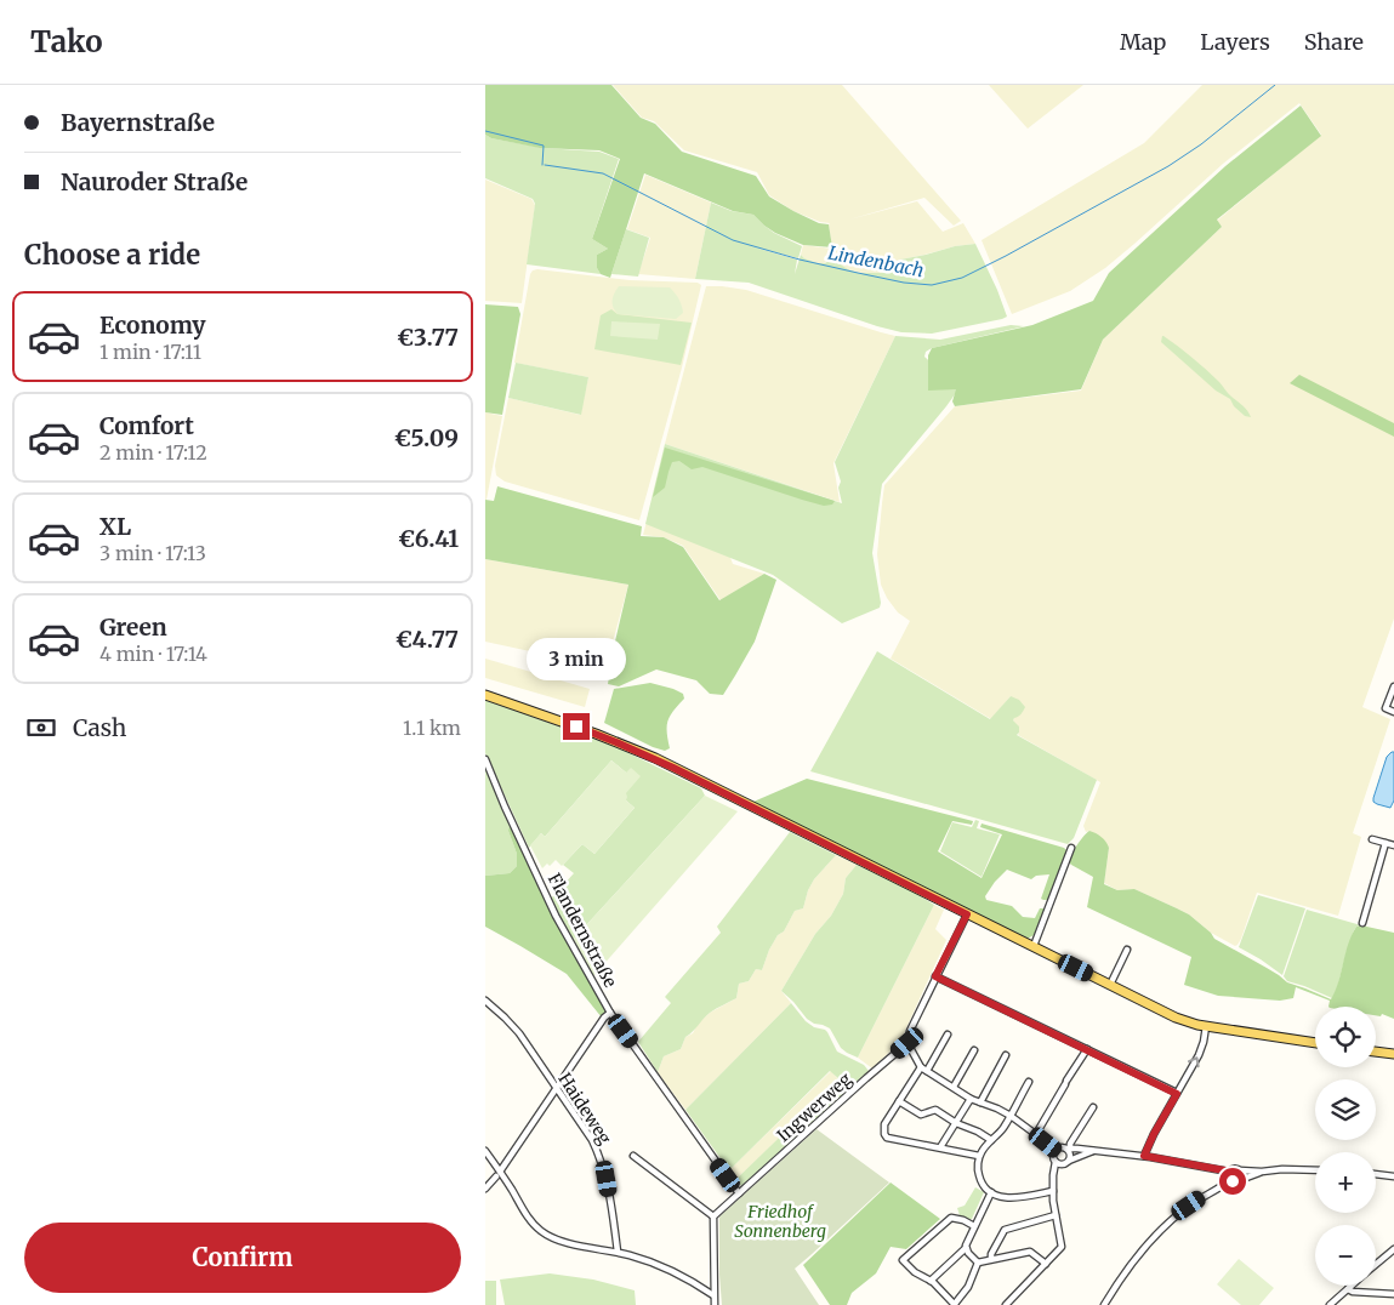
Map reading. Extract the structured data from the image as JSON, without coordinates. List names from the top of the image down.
{
  "streets": {
    "street": ["Flandernstraße", "Ingwerweg", "Haideweg"]
  },
  "crossings": [
    ["Flandernstraße", "Ingwerweg"]
  ],
  "water": ["Lindenbach"],
  "parks": ["Friedhof Sonnenberg"],
  "page": {
    "header": "Tako",
    "nav": ["Map", "Layers", "Share"],
    "banner": ["Bayernstraße", "Nauroder Straße"],
    "heading": "Choose a ride",
    "list": [
      {
        "name": "Economy",
        "note": "1 min · 17:11",
        "value": "€3.77"
      },
      {
        "name": "Comfort",
        "note": "2 min · 17:12",
        "value": "€5.09"
      },
      {
        "name": "XL",
        "note": "3 min · 17:13",
        "value": "€6.41"
      },
      {
        "name": "Green",
        "note": "4 min · 17:14",
        "value": "€4.77"
      }
    ],
    "bubble": "3 min",
    "pay": ["Cash", "1.1 km"],
    "map_buttons": ["+", "−"],
    "buttons": "Confirm"
  }
}
